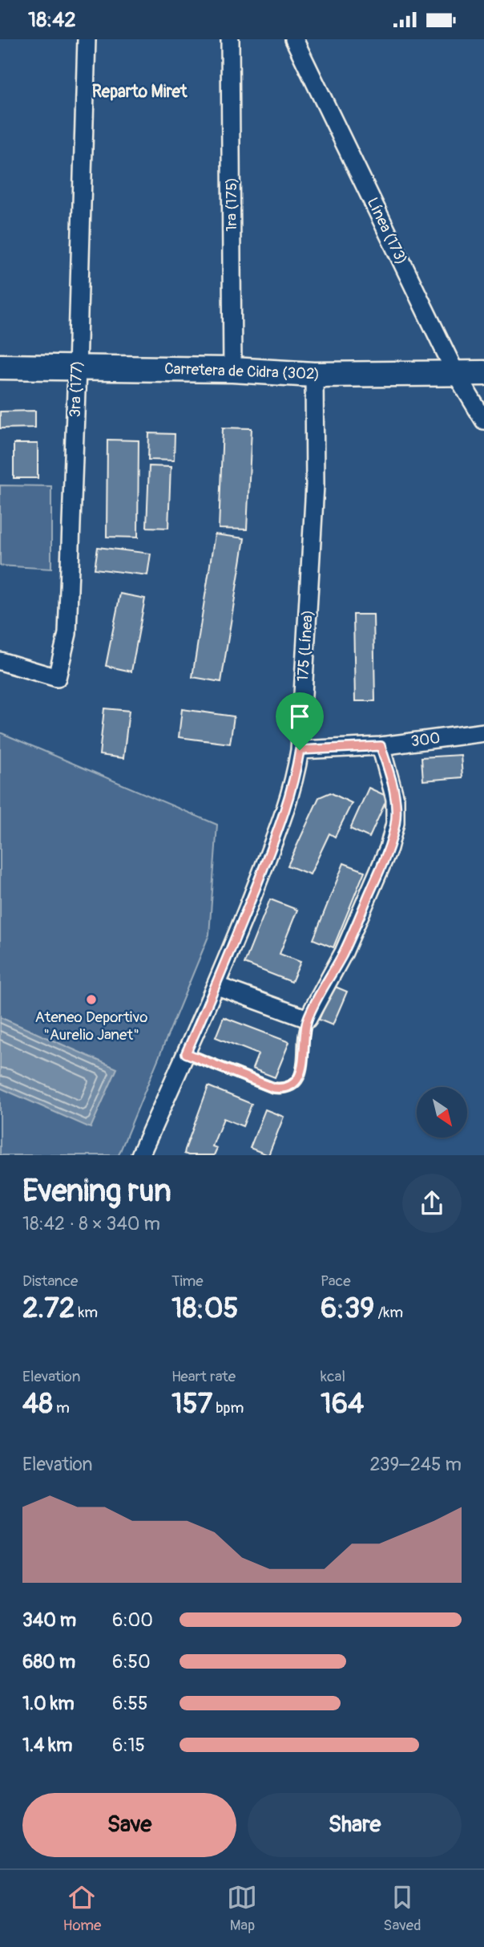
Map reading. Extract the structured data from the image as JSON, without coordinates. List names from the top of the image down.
{
  "streets": {
    "main road": ["Carretera de Cidra (302)"],
    "street": [
      "1ra (175)",
      "Línea (173)",
      "3ra (177)",
      "175 (Línea)",
      "300"
    ]
  },
  "crossings": [
    ["1ra (175)", "Carretera de Cidra (302)"],
    ["Línea (173)", "Carretera de Cidra (302)"],
    ["Carretera de Cidra (302)", "3ra (177)"],
    ["Carretera de Cidra (302)", "175 (Línea)"],
    ["175 (Línea)", "300"]
  ],
  "districts": ["Reparto Miret"],
  "places": ["Ateneo Deportivo \"Aurelio Janet\""],
  "north": "bottom right",
  "page": {
    "status": "18:42",
    "heading": ["Evening run", "18:42 · 8 × 340 m"],
    "stats": [
      ["Distance", "2.72 km"],
      ["Time", "18:05"],
      ["Pace", "6:39 /km"],
      ["Elevation", "48 m"],
      ["Heart rate", "157 bpm"],
      ["kcal", "164"]
    ],
    "chart": ["Elevation", "239–245 m"],
    "list": [
      {
        "name": "340 m",
        "note": "6:00"
      },
      {
        "name": "680 m",
        "note": "6:50"
      },
      {
        "name": "1.0 km",
        "note": "6:55"
      },
      {
        "name": "1.4 km",
        "note": "6:15"
      }
    ],
    "buttons": ["Save", "Share"],
    "tabs": ["Home", "Map", "Saved"]
  }
}
